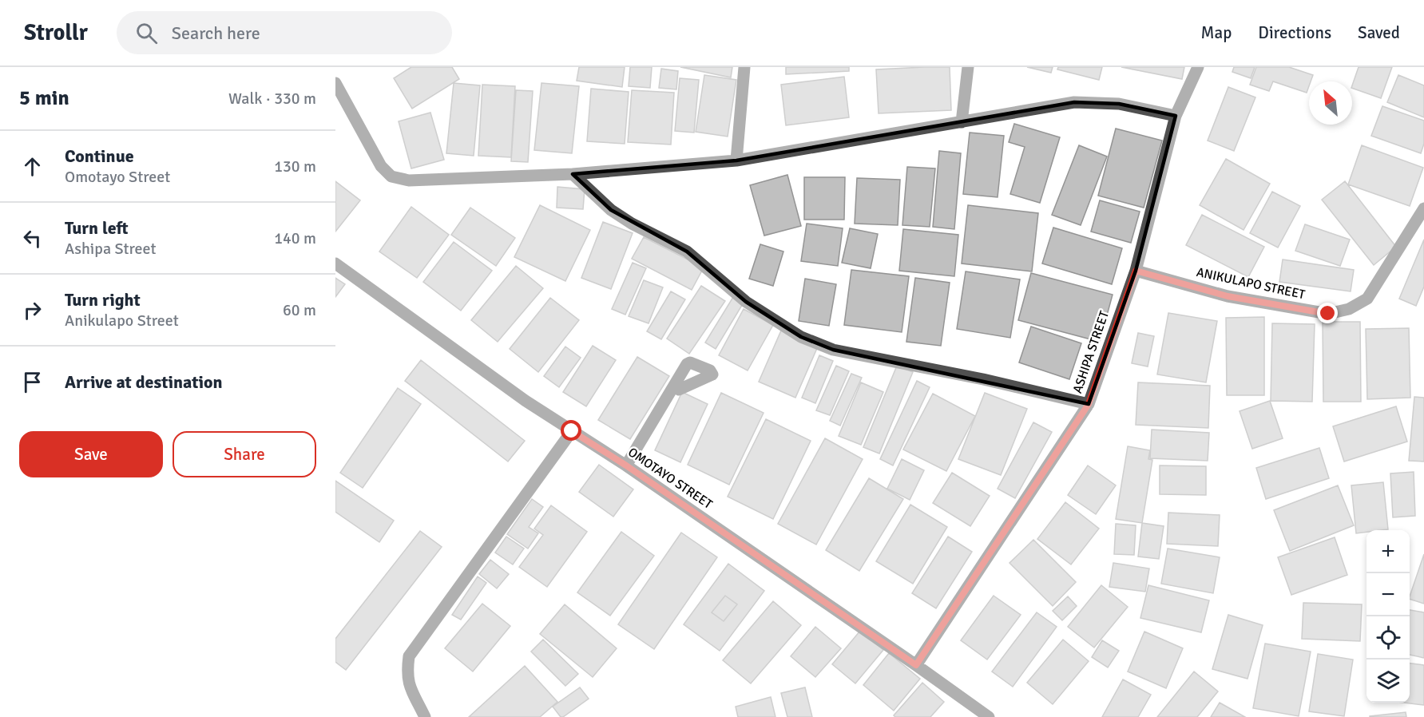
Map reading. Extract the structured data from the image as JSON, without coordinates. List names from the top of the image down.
{
  "streets": {
    "street": ["ANIKULAPO STREET", "ASHIPA STREET", "OMOTAYO STREET"]
  },
  "crossings": [
    ["ANIKULAPO STREET", "ASHIPA STREET"],
    ["ASHIPA STREET", "OMOTAYO STREET"]
  ],
  "north": "top left",
  "page": {
    "header": "Strollr",
    "search": "Search here",
    "nav": ["Map", "Directions", "Saved"],
    "heading": ["5 min", "Walk · 330 m"],
    "list": [
      ["Continue", "Omotayo Street", "130 m"],
      ["Turn left", "Ashipa Street", "140 m"],
      ["Turn right", "Anikulapo Street", "60 m"],
      "Arrive at destination"
    ],
    "buttons": ["Save", "Share"],
    "map_buttons": ["+", "−"]
  }
}
